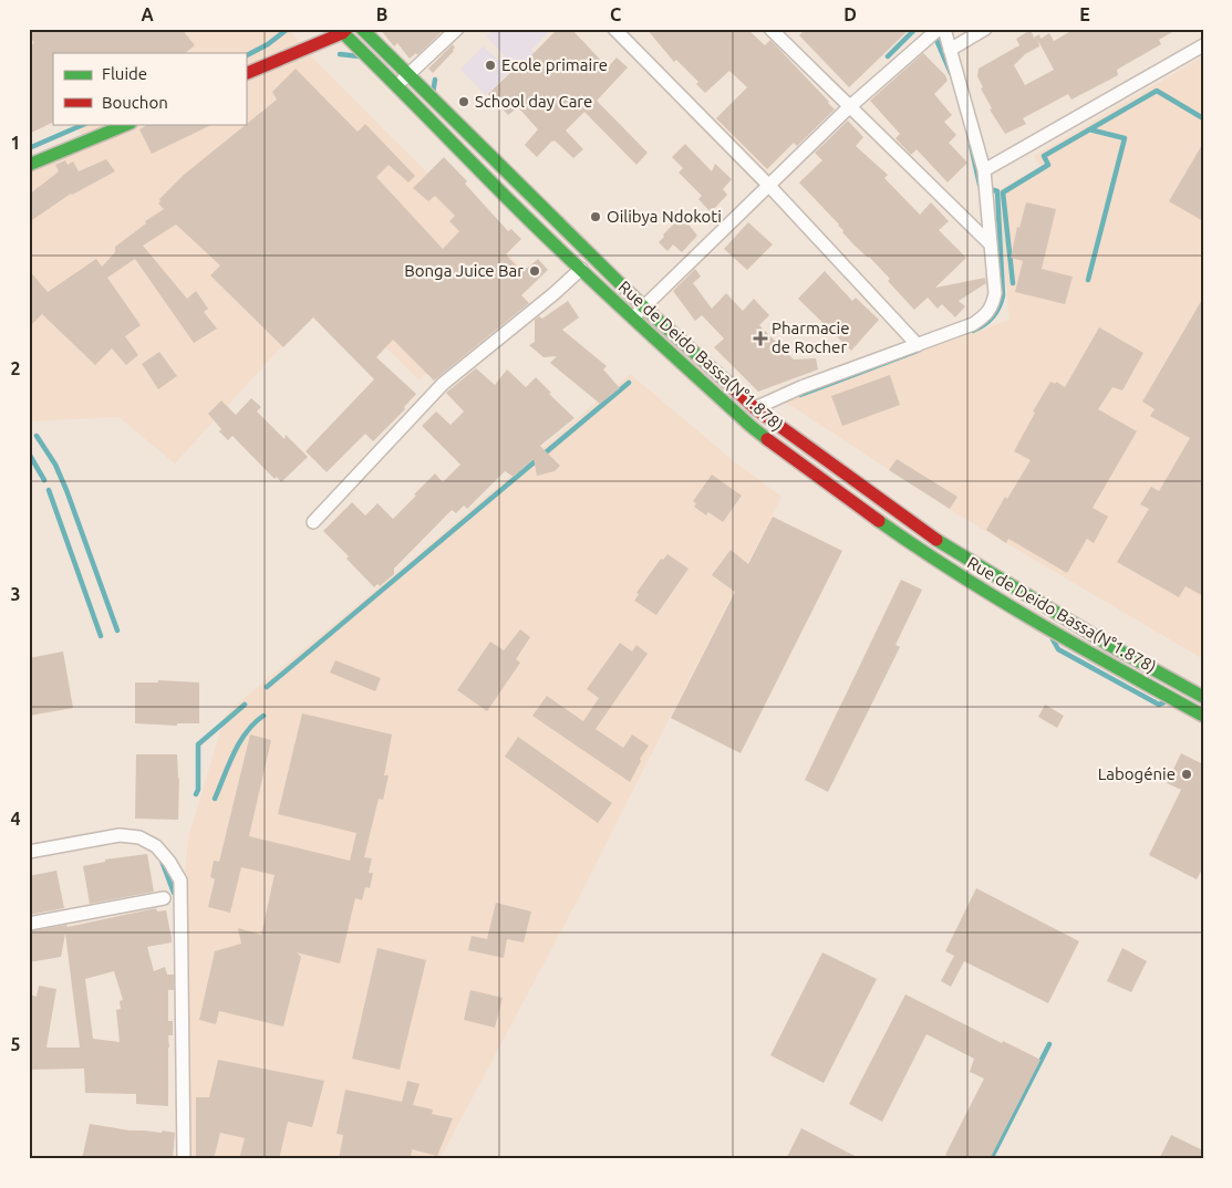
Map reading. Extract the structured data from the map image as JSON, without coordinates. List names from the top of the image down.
{
  "streets": {
    "main road": ["Rue de Deido Bassa(N°1.878)"]
  },
  "places": {
    "other": [
      "Ecole primaire",
      "School day Care",
      "Oilibya Ndokoti",
      "Bonga Juice Bar",
      "Labogénie"
    ],
    "health": ["Pharmacie de Rocher"]
  },
  "legend": ["Fluide", "Bouchon"],
  "grid": {
    "columns": [
      "A",
      "B",
      "C",
      "D",
      "E"
    ],
    "rows": [
      "1",
      "2",
      "3",
      "4",
      "5"
    ]
  }
}
